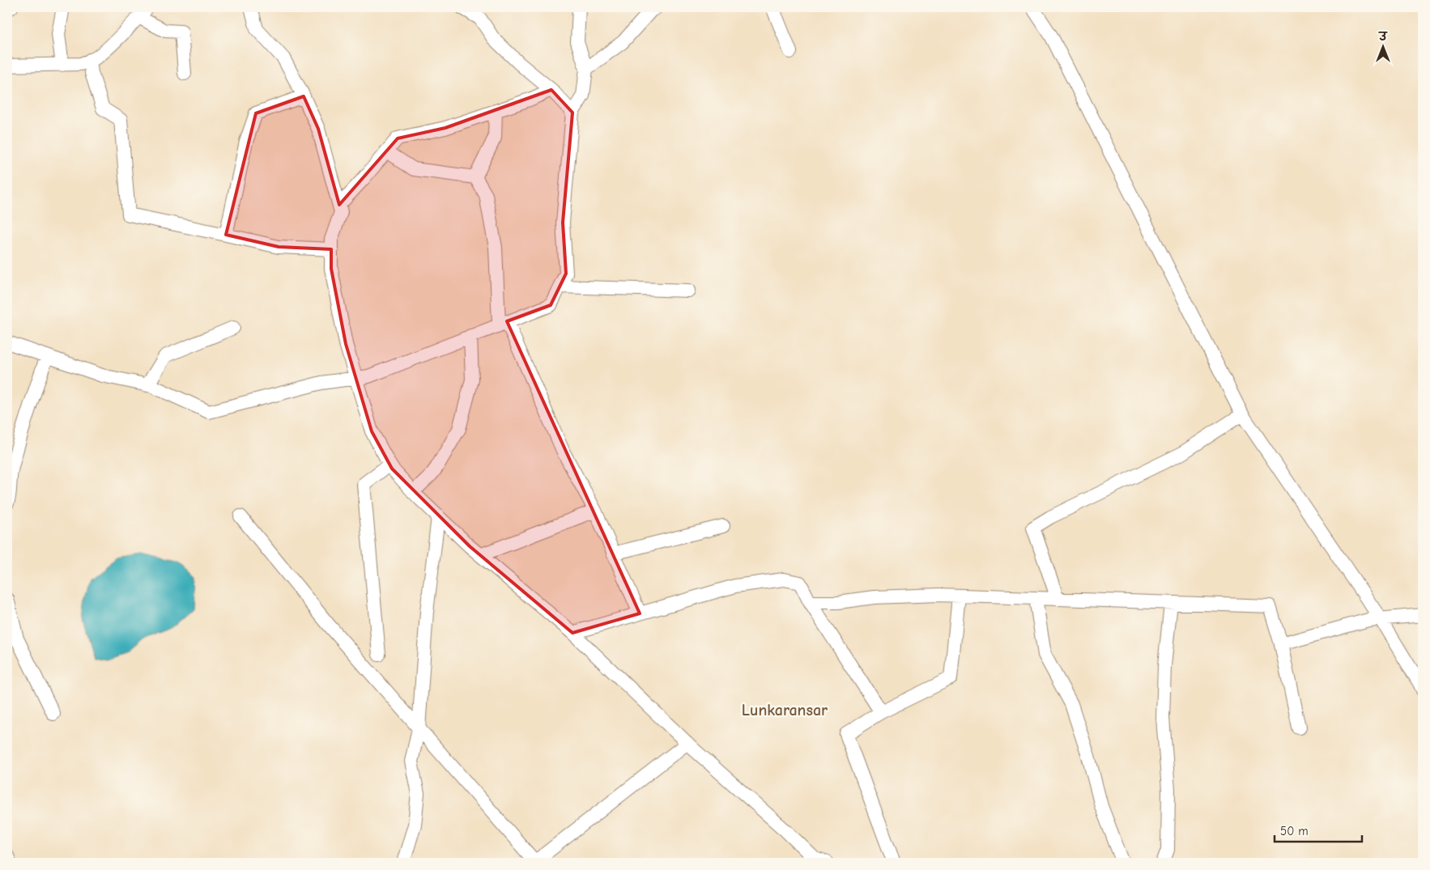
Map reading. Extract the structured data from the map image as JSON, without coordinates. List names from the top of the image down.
{
  "districts": ["Lunkaransar"],
  "scale_bar": "50 m",
  "north": "top"
}
